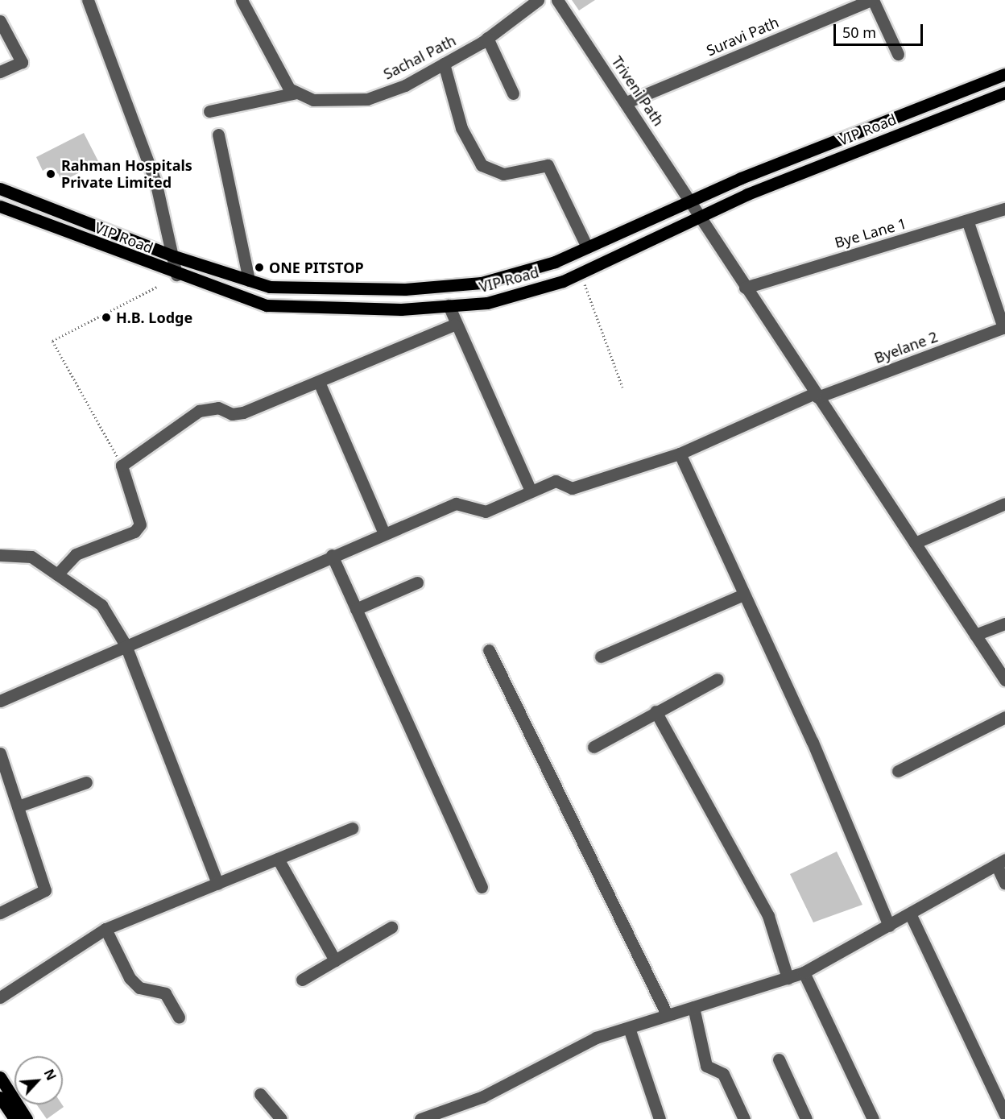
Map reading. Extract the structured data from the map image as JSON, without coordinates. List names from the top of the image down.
{
  "streets": {
    "main road": ["VIP Road"],
    "street": [
      "Suravi Path",
      "Sachal Path",
      "Triveni Path",
      "Bye Lane 1",
      "Byelane 2"
    ]
  },
  "crossings": [
    ["Suravi Path", "Triveni Path"],
    ["Triveni Path", "VIP Road"],
    ["Triveni Path", "Bye Lane 1"],
    ["Triveni Path", "Byelane 2"]
  ],
  "places": ["Rahman Hospitals Private Limited", "ONE PITSTOP", "H.B. Lodge"],
  "scale_bar": "50 m",
  "north": "top right"
}
